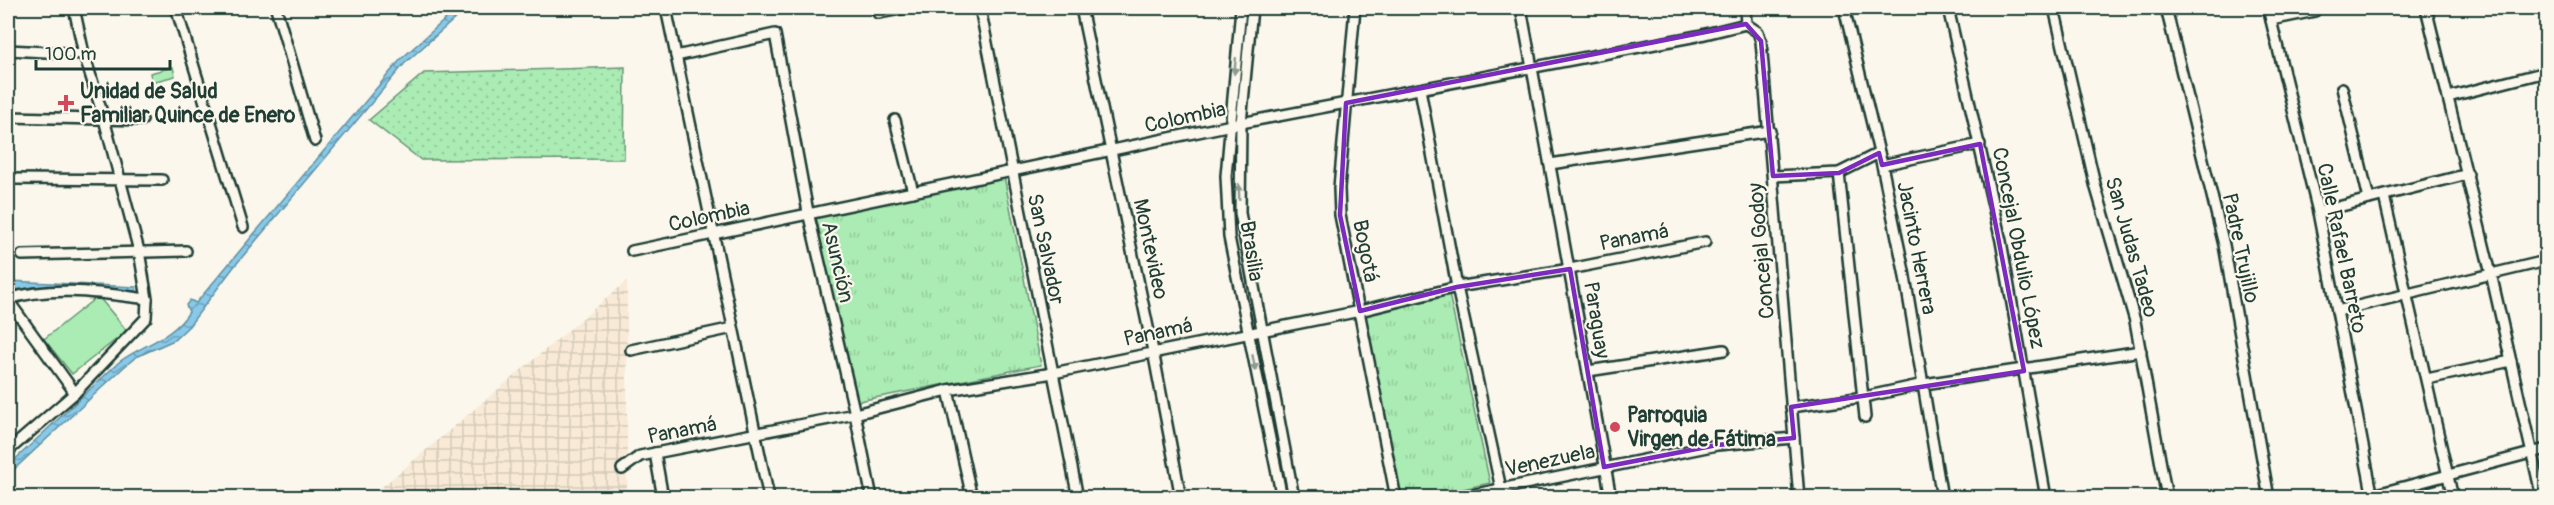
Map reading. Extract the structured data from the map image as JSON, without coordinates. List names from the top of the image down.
{
  "streets": {
    "street": [
      "Colombia",
      "Panamá",
      "San Judas Tadeo",
      "Jacinto Herrera",
      "Concejal Obdulio López",
      "Padre Trujillo",
      "Calle Rafael Barreto",
      "San Salvador",
      "Montevideo",
      "Brasilia",
      "Bogotá",
      "Concejal Godoy",
      "Asunción",
      "Paraguay",
      "Venezuela"
    ]
  },
  "crossings": [
    ["Colombia", "San Salvador"],
    ["Colombia", "Montevideo"],
    ["Colombia", "Brasilia"],
    ["Colombia", "Bogotá"],
    ["Colombia", "Concejal Godoy"],
    ["Colombia", "Asunción"],
    ["Colombia", "Paraguay"],
    ["Panamá", "San Salvador"],
    ["Panamá", "Montevideo"],
    ["Panamá", "Brasilia"],
    ["Panamá", "Bogotá"],
    ["Panamá", "Asunción"],
    ["Panamá", "Paraguay"],
    ["Concejal Godoy", "Venezuela"],
    ["Paraguay", "Venezuela"]
  ],
  "places": {
    "health": ["Unidad de Salud Familiar Quince de Enero"],
    "other": ["Parroquia Virgen de Fátima"]
  },
  "scale_bar": "100 m"
}
